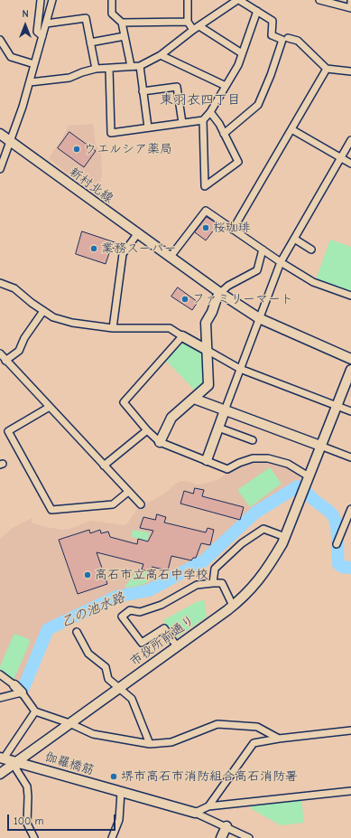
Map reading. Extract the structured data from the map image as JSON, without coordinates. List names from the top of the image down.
{
  "streets": {
    "street": ["新村北線", "市役所前通り", "伽羅橋筋"]
  },
  "crossings": [
    ["市役所前通り", "伽羅橋筋"]
  ],
  "districts": ["東羽衣四丁目"],
  "water": ["乙の池水路"],
  "places": [
    "ウエルシア薬局",
    "桜珈琲",
    "業務スーパー",
    "ファミリーマート",
    "高石市立高石中学校",
    "堺市高石市消防組合高石消防署"
  ],
  "scale_bar": "100 m",
  "north": "top"
}
